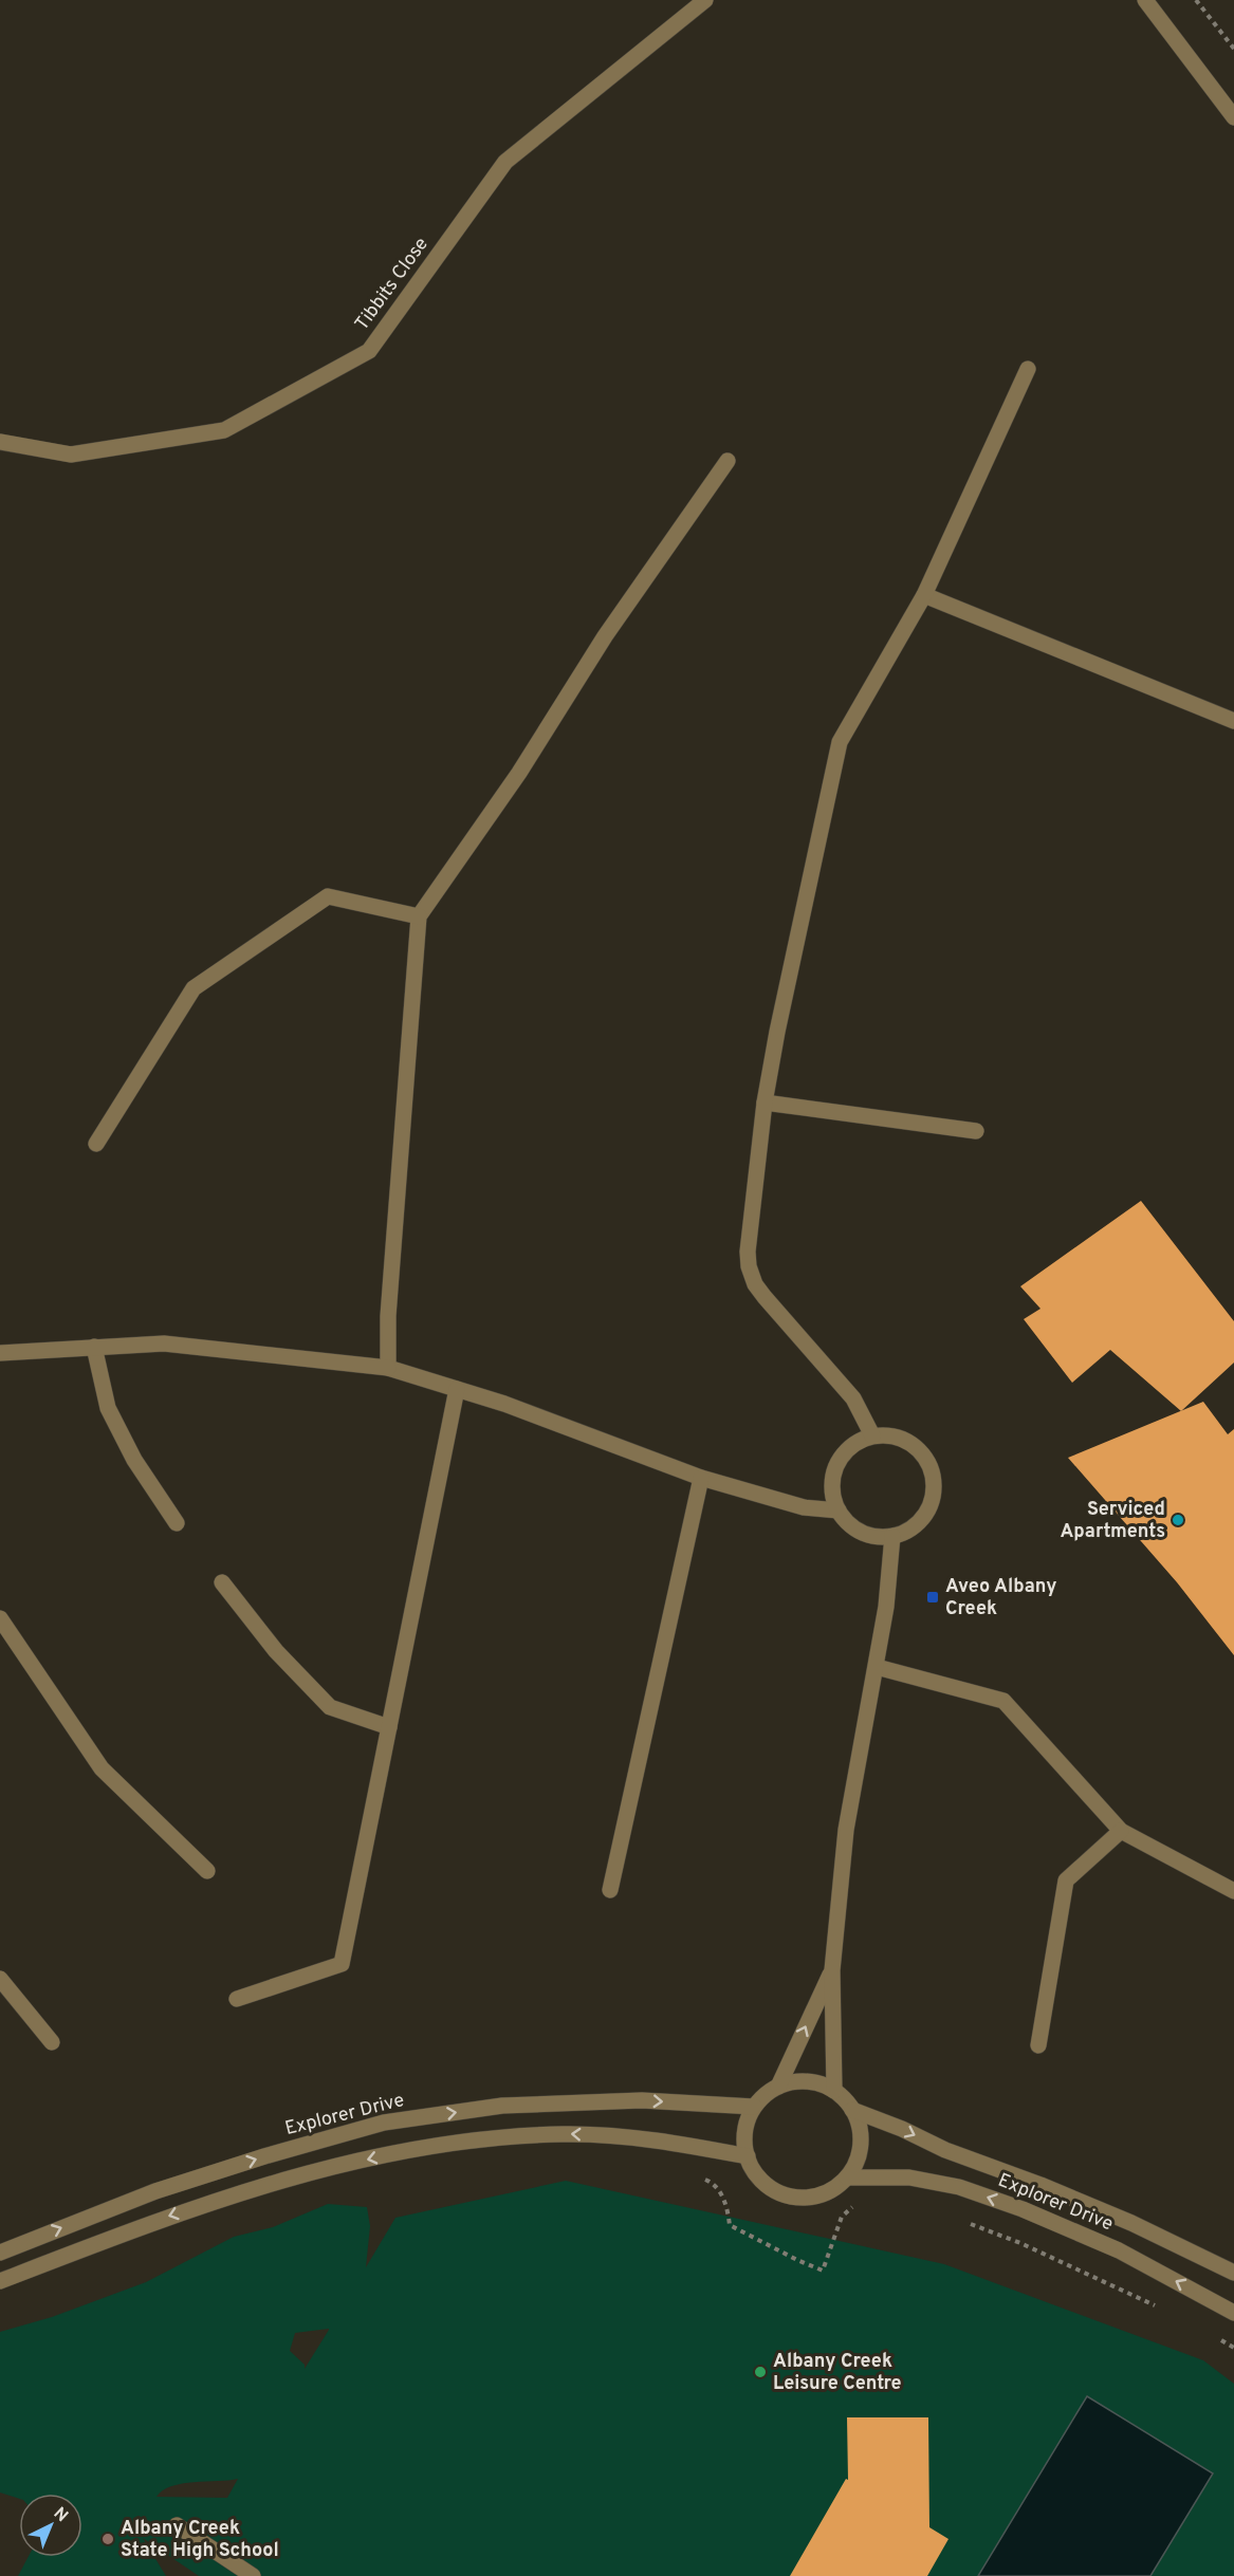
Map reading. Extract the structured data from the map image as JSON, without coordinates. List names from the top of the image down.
{
  "streets": {
    "street": ["Tibbits Close", "Explorer Drive"]
  },
  "places": {
    "other": ["Serviced Apartments", "Albany Creek Leisure Centre", "Albany Creek State High School"],
    "transit": ["Aveo Albany Creek"]
  },
  "north": "top right"
}
